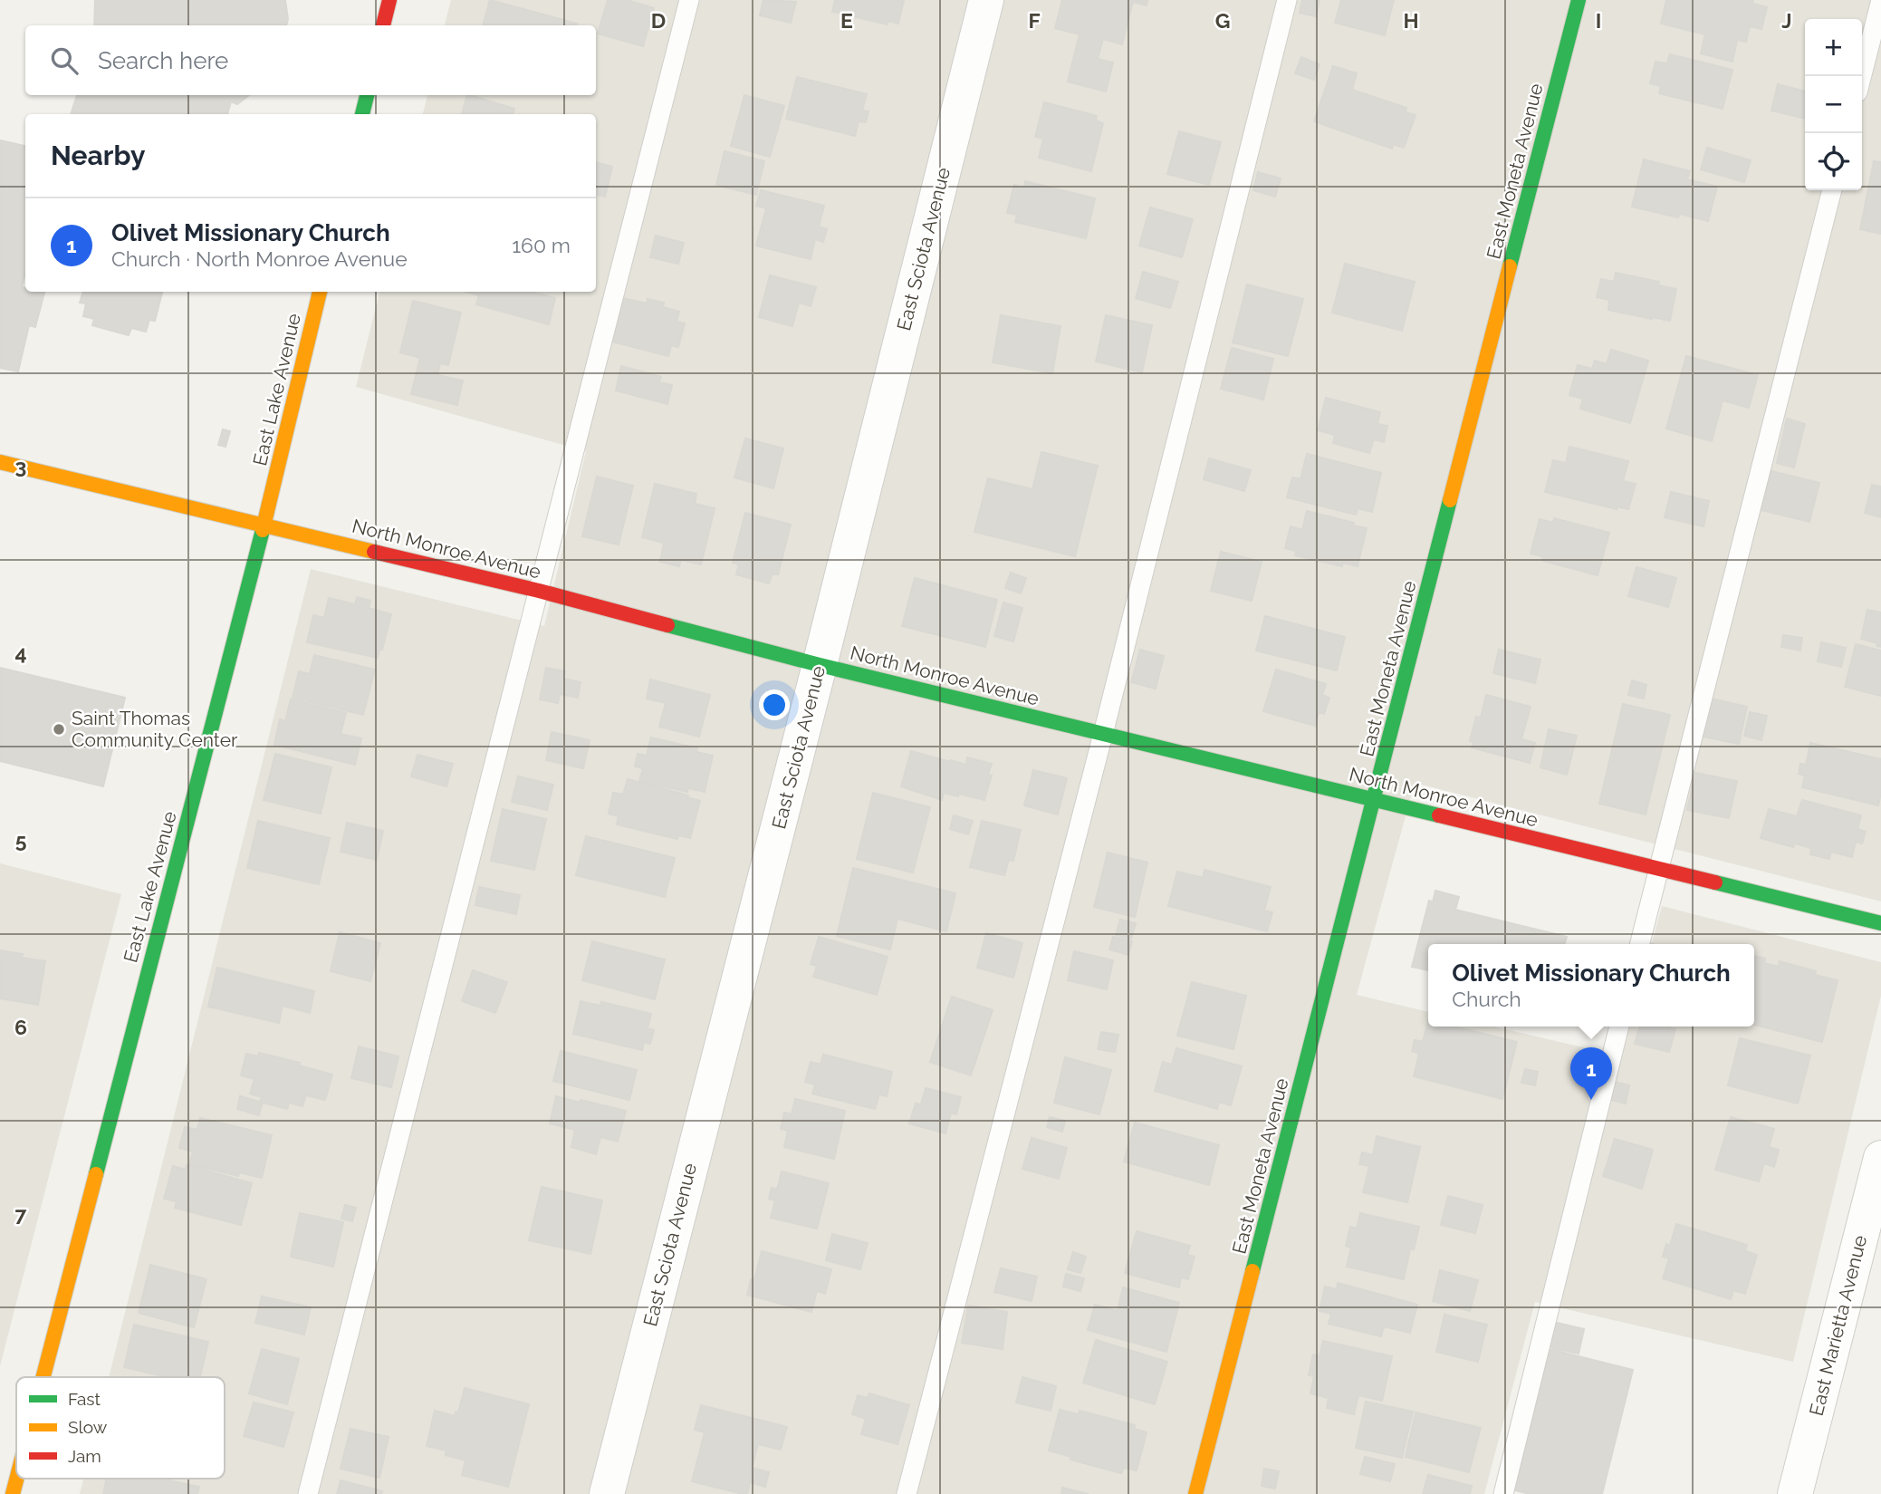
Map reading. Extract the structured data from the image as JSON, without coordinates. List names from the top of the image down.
{
  "streets": {
    "street": [
      "East Moneta Avenue",
      "East Sciota Avenue",
      "East Lake Avenue",
      "North Monroe Avenue",
      "East Marietta Avenue"
    ]
  },
  "crossings": [
    ["East Moneta Avenue", "North Monroe Avenue"],
    ["East Sciota Avenue", "North Monroe Avenue"],
    ["East Lake Avenue", "North Monroe Avenue"]
  ],
  "places": ["Saint Thomas Community Center"],
  "legend": ["Fast", "Slow", "Jam"],
  "page": {
    "map_buttons": ["+", "−"],
    "search": "Search here",
    "heading": "Nearby",
    "list": [
      {
        "mark": "1",
        "name": "Olivet Missionary Church",
        "note": "Church · North Monroe Avenue",
        "value": "160 m"
      }
    ],
    "popup": ["Olivet Missionary Church", "Church"],
    "pins": "1"
  },
  "grid": {
    "columns": [
      "D",
      "E",
      "F",
      "G",
      "H",
      "I",
      "J"
    ],
    "rows": [
      "3",
      "4",
      "5",
      "6",
      "7"
    ]
  }
}
